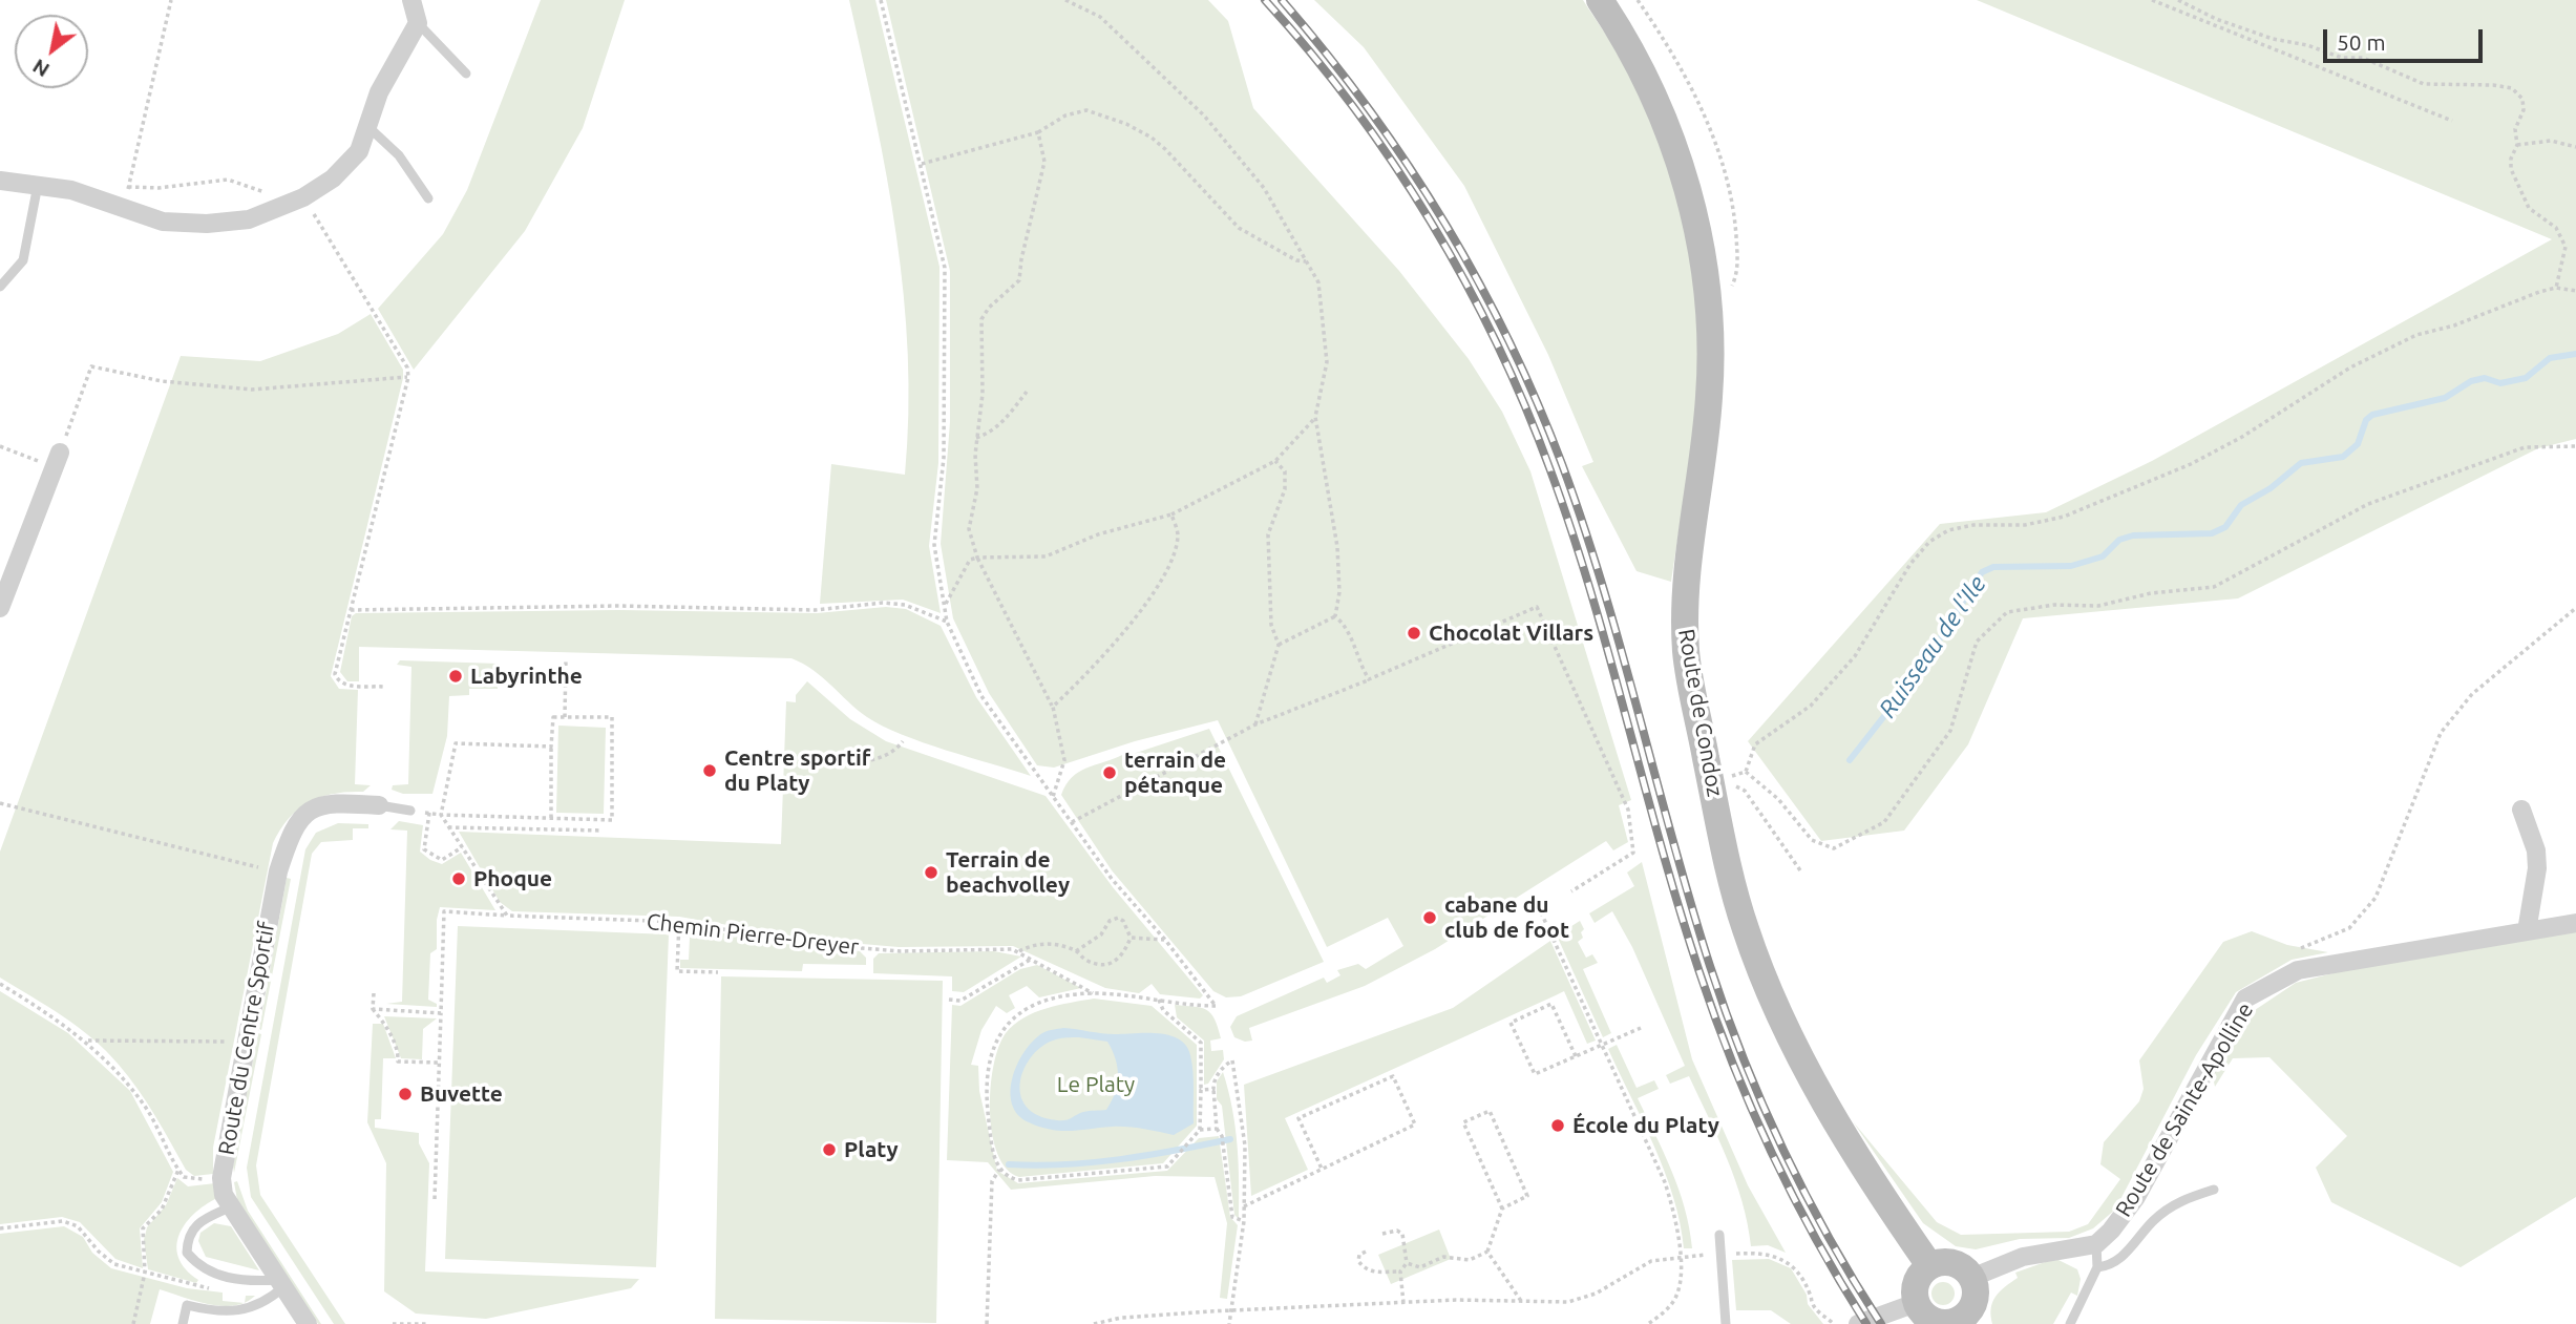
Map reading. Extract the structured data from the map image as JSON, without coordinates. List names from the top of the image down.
{
  "streets": {
    "main road": ["Route de Condoz"],
    "street": ["Route du Centre Sportif", "Route de Sainte-Apolline"],
    "path": ["Chemin Pierre-Dreyer"]
  },
  "water": ["Ruisseau de l'Ile"],
  "parks": ["Le Platy"],
  "places": [
    "Chocolat Villars",
    "Labyrinthe",
    "Centre sportif du Platy",
    "terrain de pétanque",
    "Terrain de beachvolley",
    "Phoque",
    "cabane du club de foot",
    "Buvette",
    "École du Platy",
    "Platy"
  ],
  "scale_bar": "50 m",
  "north": "bottom left"
}
